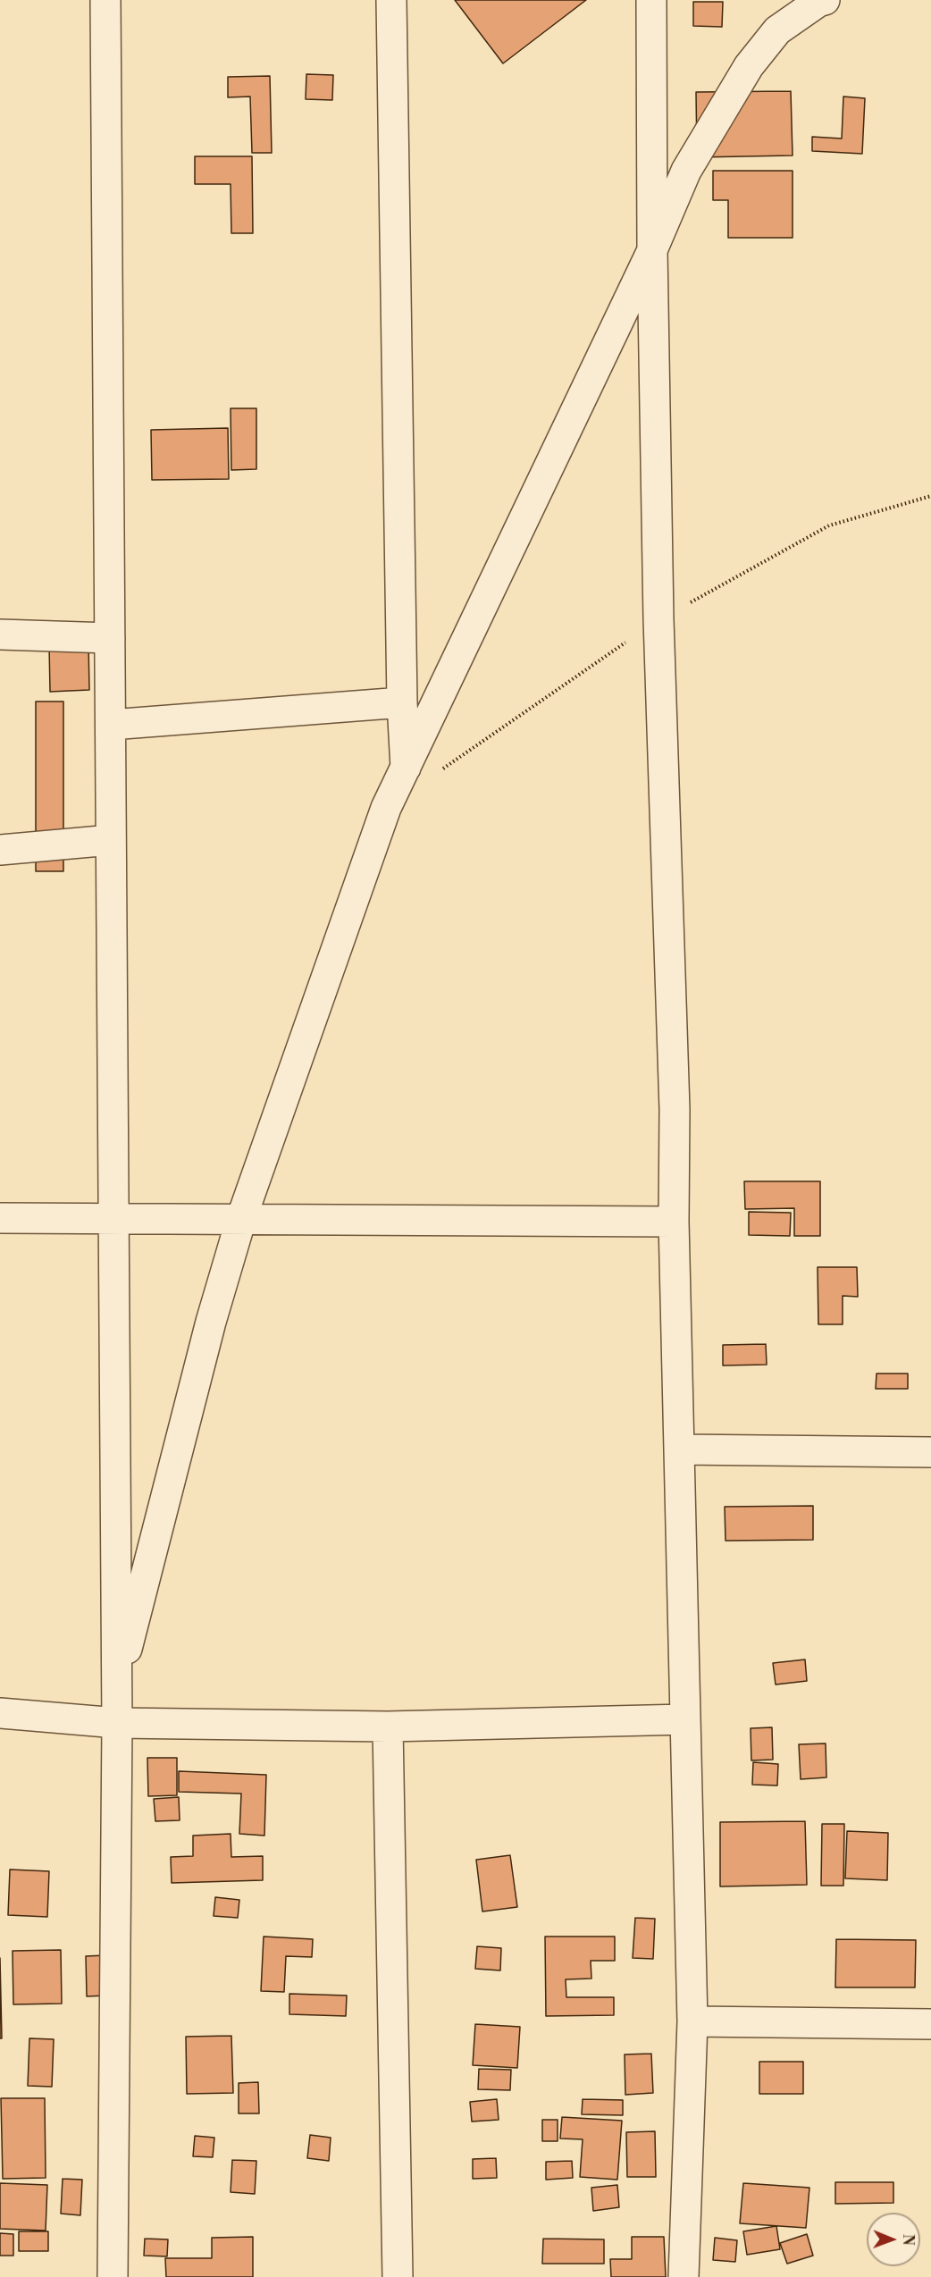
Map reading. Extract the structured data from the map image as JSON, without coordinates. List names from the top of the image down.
{
  "north": "right"
}
